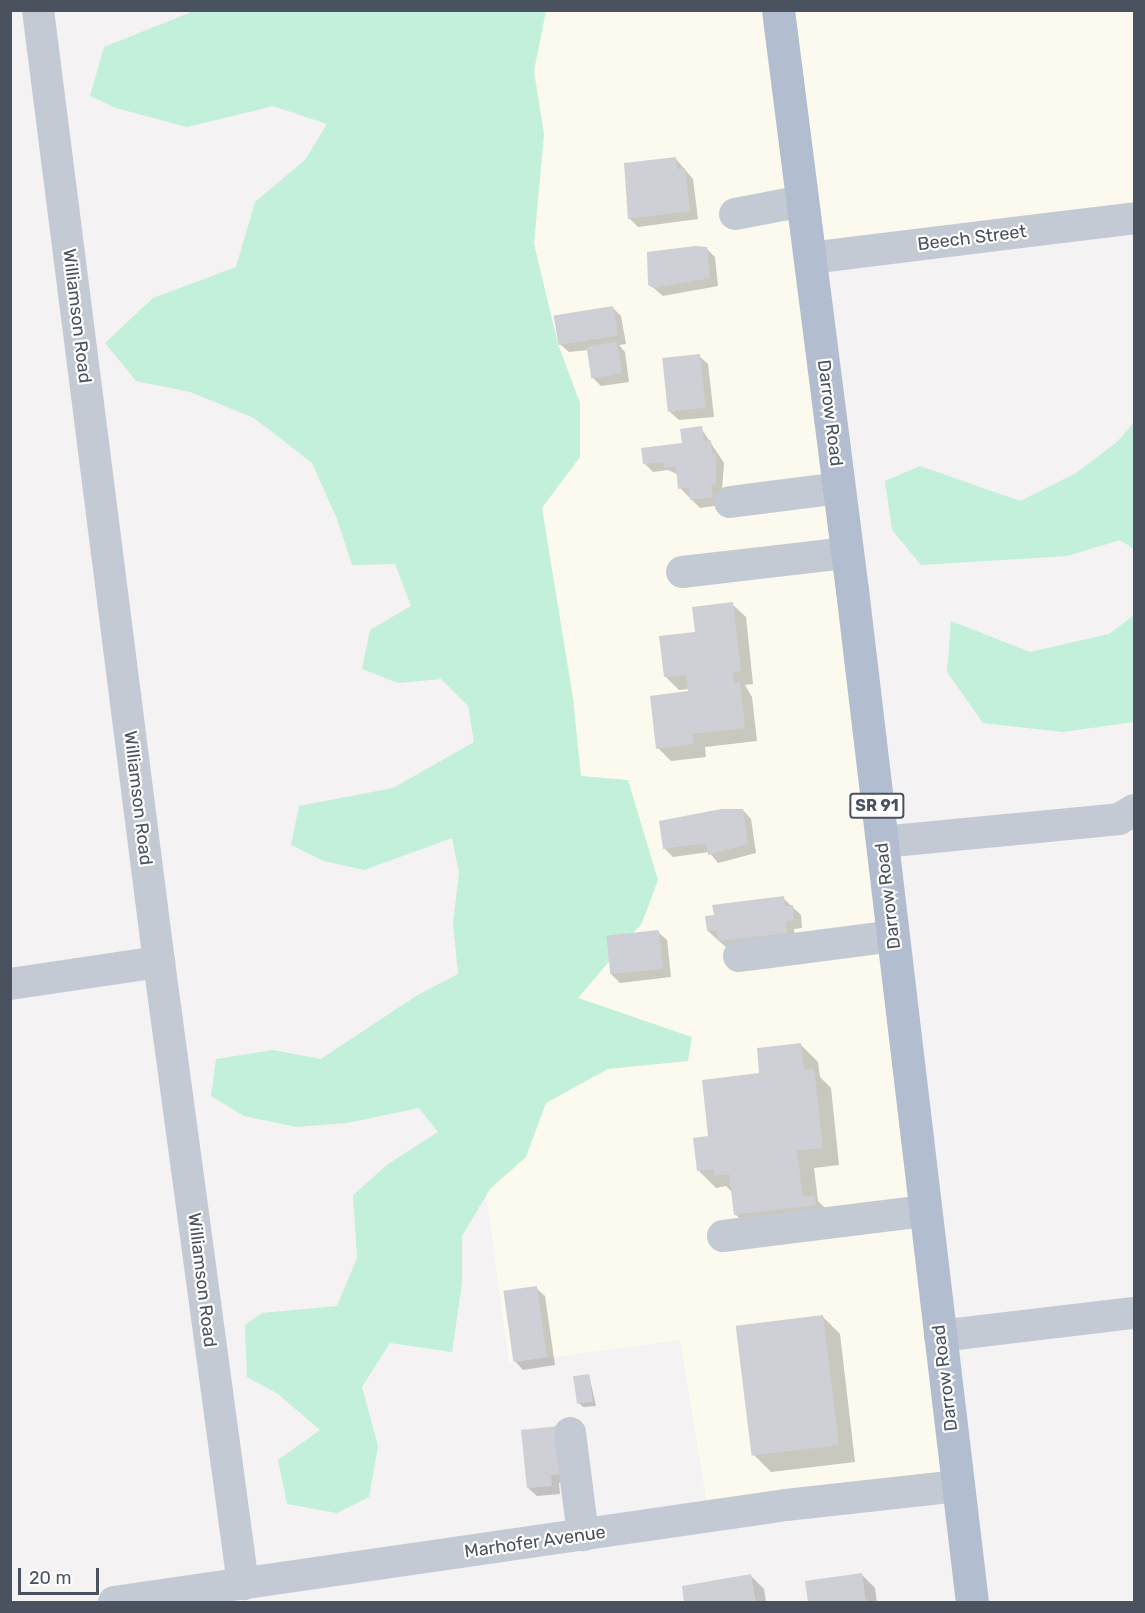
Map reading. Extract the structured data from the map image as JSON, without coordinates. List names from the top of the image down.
{
  "streets": {
    "main road": ["Darrow Road", "SR 91"],
    "street": ["Beech Street", "Williamson Road", "Marhofer Avenue"]
  },
  "crossings": [
    ["Beech Street", "Darrow Road"],
    ["Williamson Road", "Marhofer Avenue"],
    ["Darrow Road", "Marhofer Avenue"]
  ],
  "scale_bar": "20 m"
}
